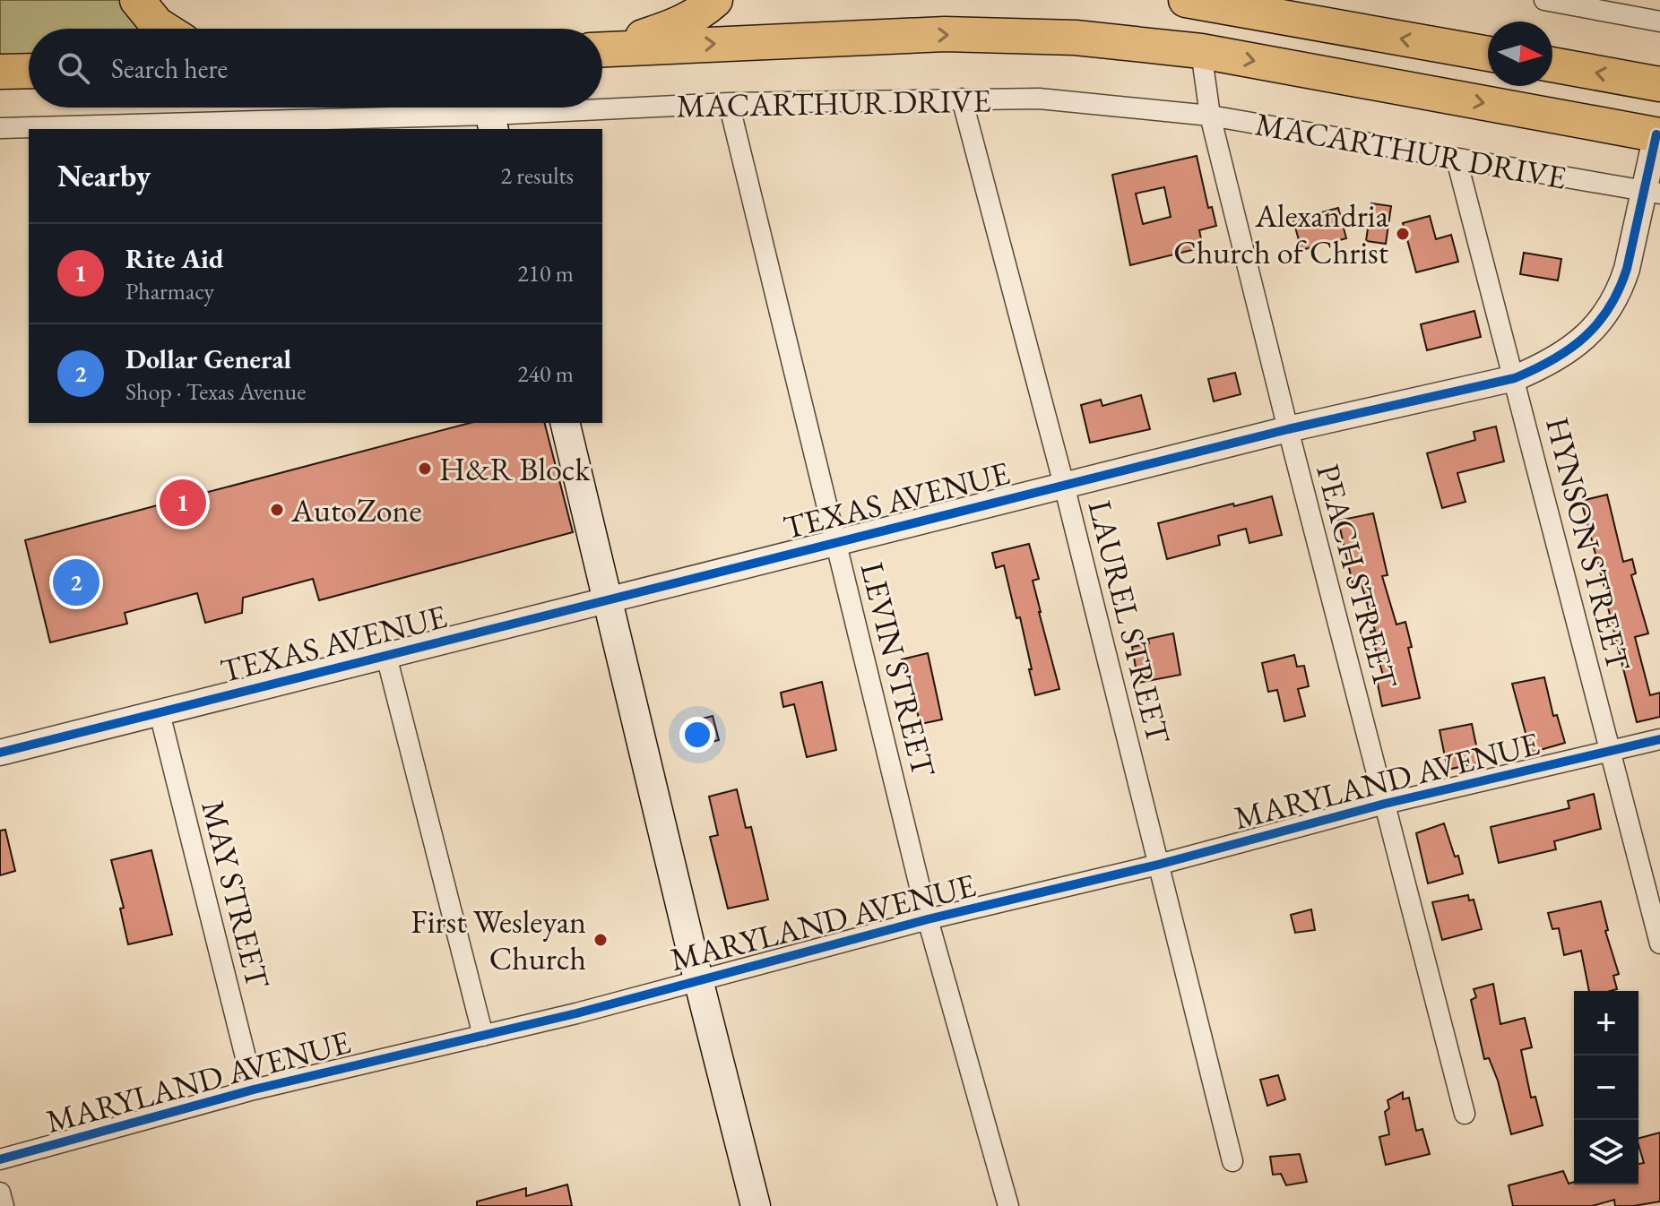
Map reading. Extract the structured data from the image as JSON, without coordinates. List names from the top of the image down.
{
  "streets": {
    "highway": ["MACARTHUR DRIVE"],
    "street": [
      "TEXAS AVENUE",
      "HYNSON STREET",
      "PEACH STREET",
      "LAUREL STREET",
      "LEVIN STREET",
      "MARYLAND AVENUE",
      "MAY STREET"
    ]
  },
  "crossings": [
    ["MACARTHUR DRIVE", "TEXAS AVENUE"],
    ["MACARTHUR DRIVE", "HYNSON STREET"],
    ["MACARTHUR DRIVE", "PEACH STREET"],
    ["MACARTHUR DRIVE", "LAUREL STREET"],
    ["MACARTHUR DRIVE", "LEVIN STREET"],
    ["TEXAS AVENUE", "HYNSON STREET"],
    ["TEXAS AVENUE", "PEACH STREET"],
    ["TEXAS AVENUE", "LAUREL STREET"],
    ["TEXAS AVENUE", "LEVIN STREET"],
    ["TEXAS AVENUE", "MAY STREET"],
    ["HYNSON STREET", "MARYLAND AVENUE"],
    ["PEACH STREET", "MARYLAND AVENUE"],
    ["LAUREL STREET", "MARYLAND AVENUE"],
    ["LEVIN STREET", "MARYLAND AVENUE"],
    ["MARYLAND AVENUE", "MAY STREET"]
  ],
  "places": [
    "Alexandria Church of Christ",
    "H&R Block",
    "AutoZone",
    "First Wesleyan Church"
  ],
  "north": "right",
  "page": {
    "search": "Search here",
    "heading": ["Nearby", "2 results"],
    "list": [
      {
        "mark": "1",
        "name": "Rite Aid",
        "note": "Pharmacy",
        "value": "210 m"
      },
      {
        "mark": "2",
        "name": "Dollar General",
        "note": "Shop · Texas Avenue",
        "value": "240 m"
      }
    ],
    "pins": ["1", "2"],
    "map_buttons": ["+", "−"]
  }
}
